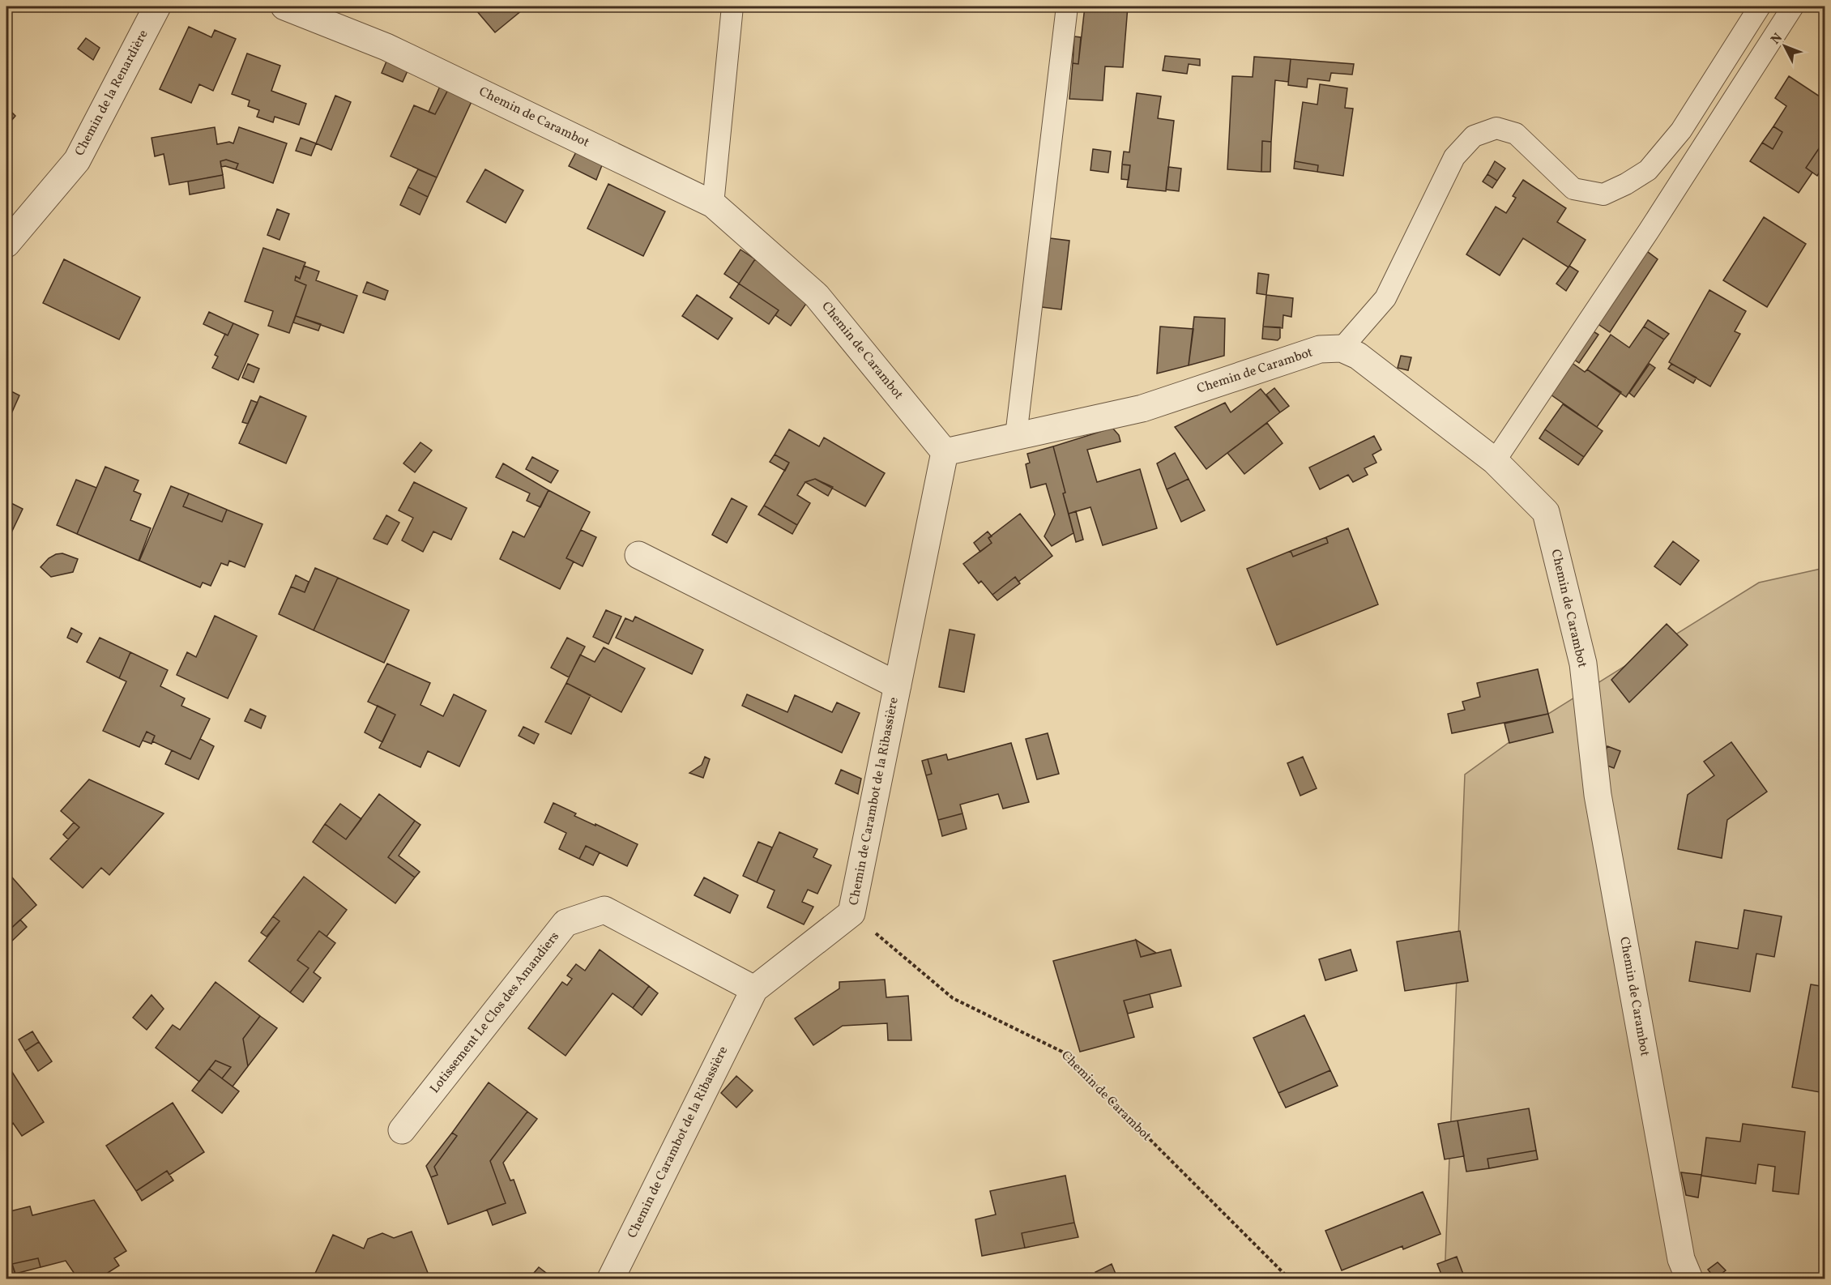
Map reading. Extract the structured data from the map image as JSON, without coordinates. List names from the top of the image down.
{
  "streets": {
    "street": [
      "Chemin de la Renardière",
      "Chemin de Carambot",
      "Chemin de Carambot de la Ribassière",
      "Lotissement Le Clos des Amandiers"
    ]
  },
  "crossings": [
    ["Chemin de Carambot", "Chemin de Carambot de la Ribassière"],
    ["Chemin de Carambot de la Ribassière", "Lotissement Le Clos des Amandiers"]
  ],
  "north": "top left"
}
